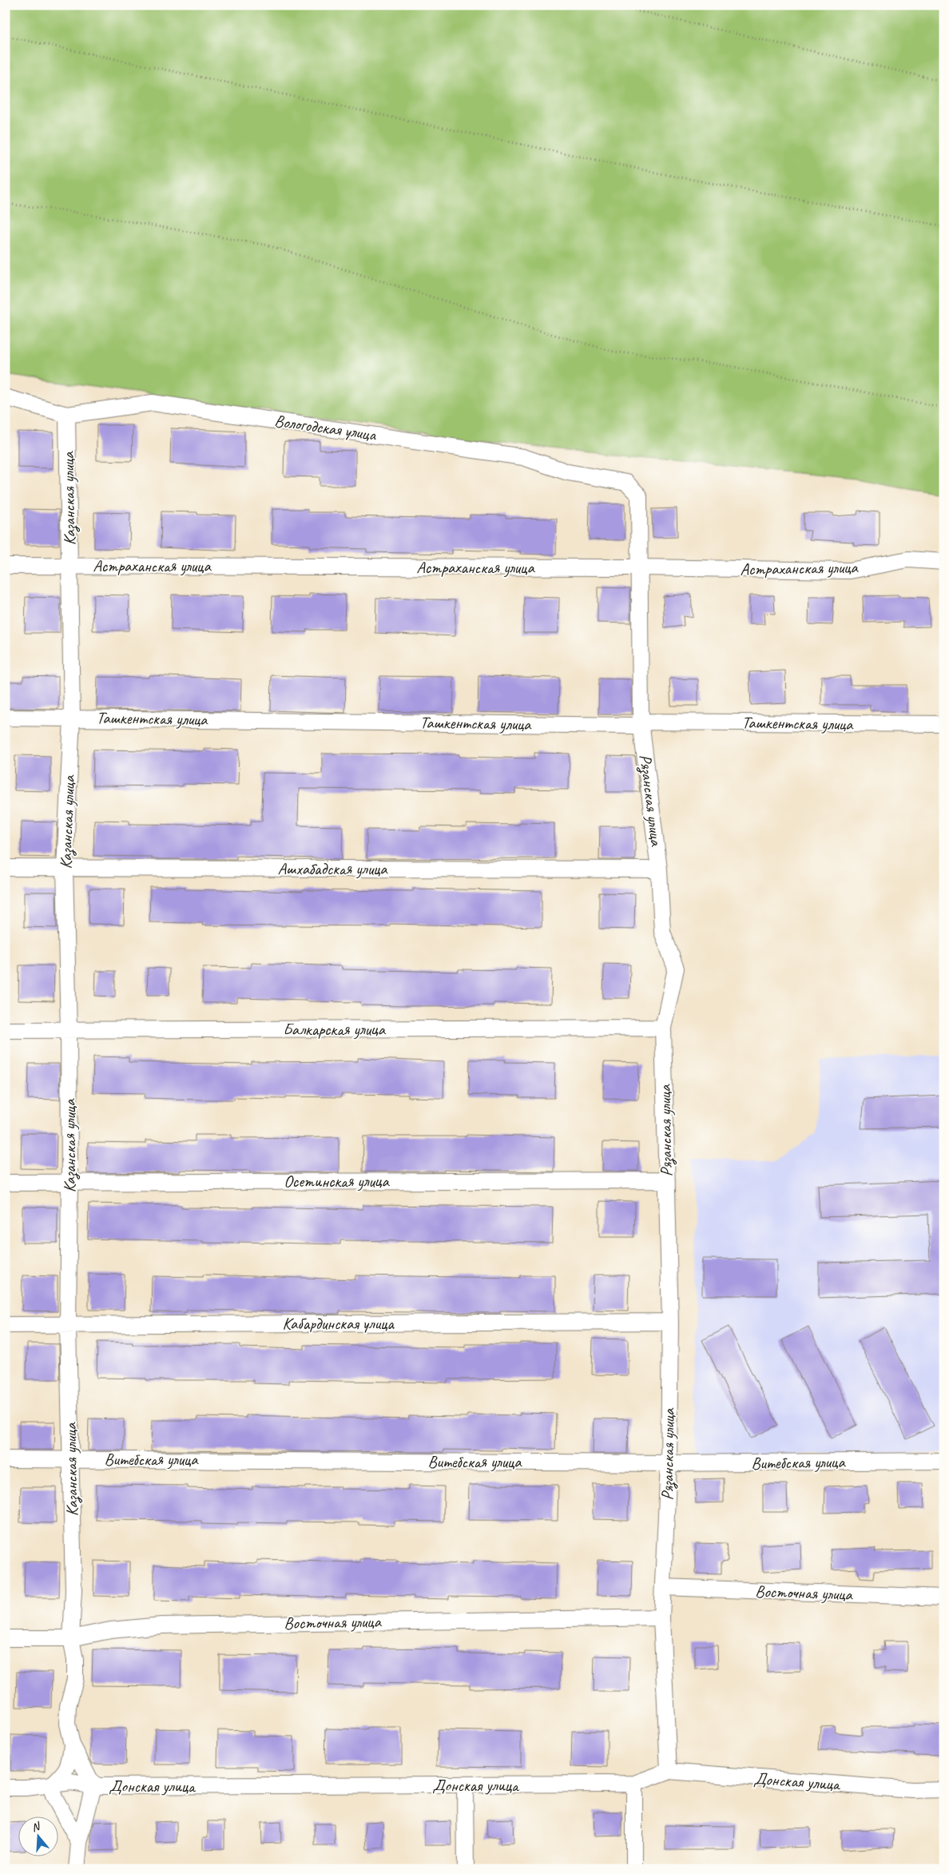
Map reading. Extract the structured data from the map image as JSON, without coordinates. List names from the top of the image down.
{
  "streets": {
    "street": [
      "Вологодская улица",
      "Казанская улица",
      "Астраханская улица",
      "Ташкентская улица",
      "Рязанская улица",
      "Ашхабадская улица",
      "Балкарская улица",
      "Осетинская улица",
      "Кабардинская улица",
      "Витебская улица",
      "Восточная улица",
      "Донская улица"
    ]
  },
  "crossings": [
    ["Вологодская улица", "Казанская улица"],
    ["Вологодская улица", "Рязанская улица"],
    ["Казанская улица", "Астраханская улица"],
    ["Казанская улица", "Ташкентская улица"],
    ["Казанская улица", "Ашхабадская улица"],
    ["Казанская улица", "Балкарская улица"],
    ["Казанская улица", "Осетинская улица"],
    ["Казанская улица", "Кабардинская улица"],
    ["Казанская улица", "Витебская улица"],
    ["Казанская улица", "Восточная улица"],
    ["Казанская улица", "Донская улица"],
    ["Астраханская улица", "Рязанская улица"],
    ["Ташкентская улица", "Рязанская улица"],
    ["Рязанская улица", "Ашхабадская улица"],
    ["Рязанская улица", "Балкарская улица"],
    ["Рязанская улица", "Осетинская улица"],
    ["Рязанская улица", "Кабардинская улица"],
    ["Рязанская улица", "Витебская улица"],
    ["Рязанская улица", "Восточная улица"],
    ["Рязанская улица", "Донская улица"]
  ],
  "north": "top"
}
